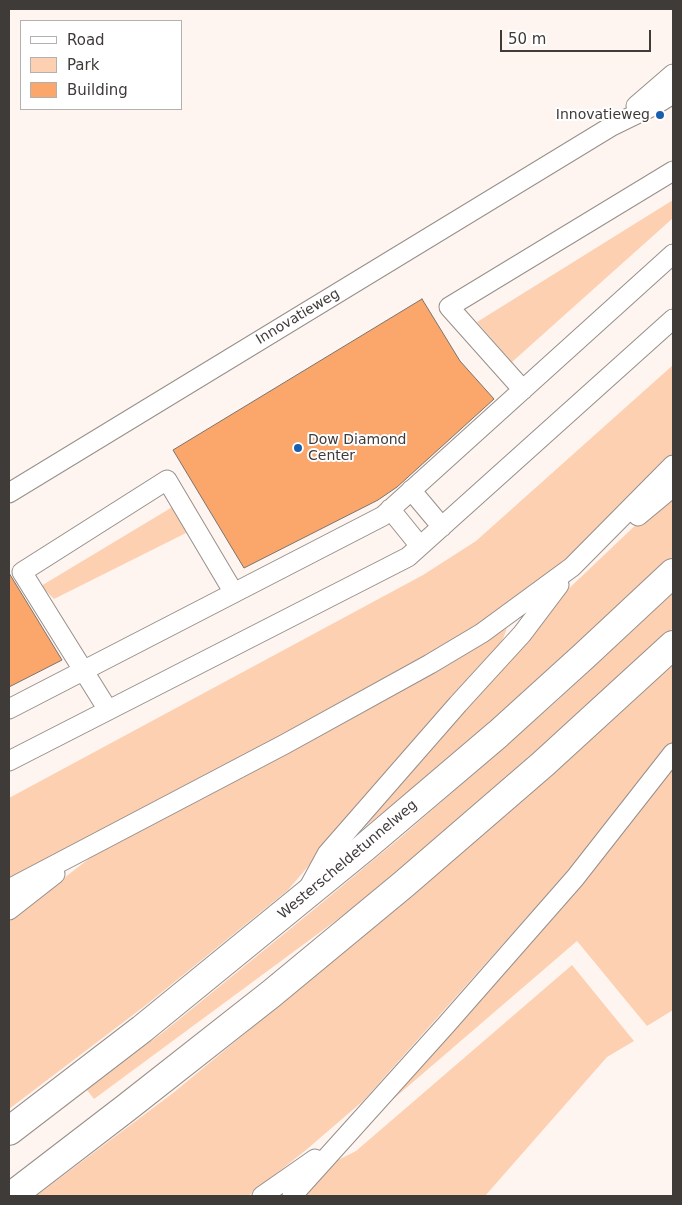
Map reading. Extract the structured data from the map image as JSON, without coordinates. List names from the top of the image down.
{
  "streets": {
    "highway": ["Westerscheldetunnelweg"],
    "street": ["Innovatieweg"]
  },
  "places": ["Innovatieweg", "Dow Diamond Center"],
  "legend": ["Road", "Park", "Building"],
  "scale_bar": "50 m"
}
